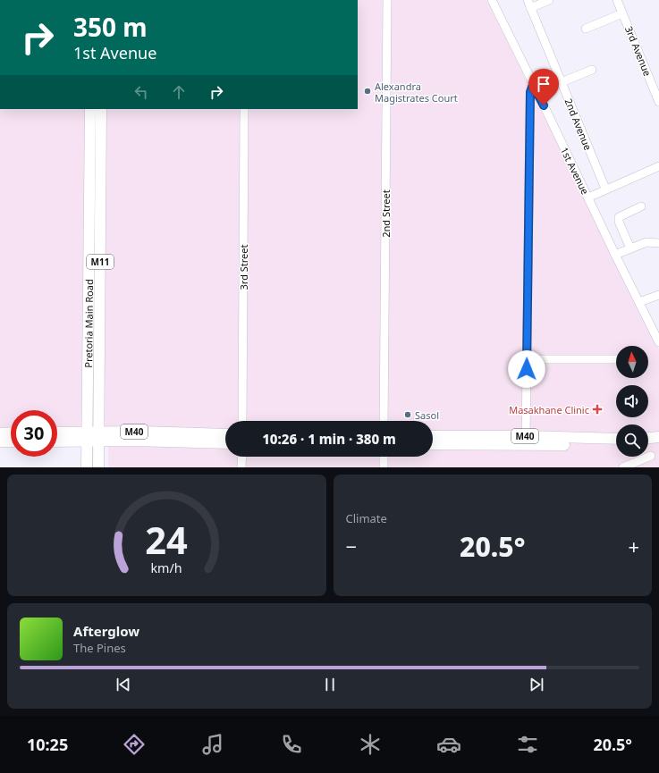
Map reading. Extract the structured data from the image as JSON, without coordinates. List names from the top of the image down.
{
  "streets": {
    "main road": ["M11", "Pretoria Main Road", "M40"],
    "street": [
      "3rd Avenue",
      "2nd Avenue",
      "1st Avenue",
      "2nd Street",
      "3rd Street"
    ]
  },
  "crossings": [
    ["M11", "Pretoria Main Road"],
    ["M11", "M40"],
    ["Pretoria Main Road", "M40"]
  ],
  "places": {
    "other": ["Alexandra Magistrates Court", "Sasol"],
    "health": ["Masakhane Clinic"]
  },
  "north": "top",
  "page": {
    "turn": ["350 m", "1st Avenue"],
    "limit": "30",
    "trip": "10:26 · 1 min · 380 m",
    "tile": "Climate",
    "heat": ["−", "20.5°", "+"],
    "song": ["Afterglow", "The Pines"],
    "tabs": ["10:25", "20.5°"],
    "gauge": ["24", "km/h"]
  }
}
